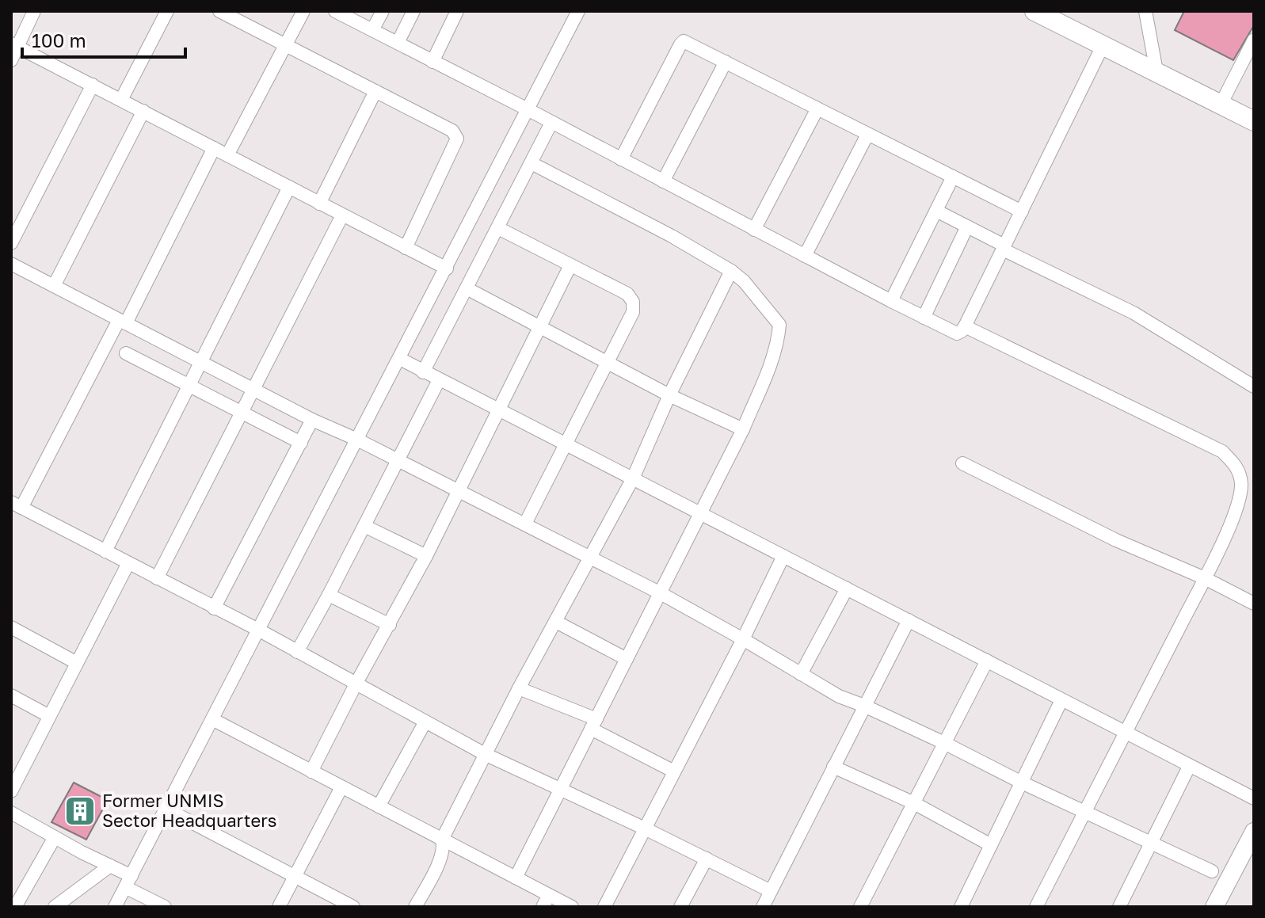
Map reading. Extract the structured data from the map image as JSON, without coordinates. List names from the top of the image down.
{
  "places": {
    "building": ["Former UNMIS Sector Headquarters"]
  },
  "scale_bar": "100 m"
}
